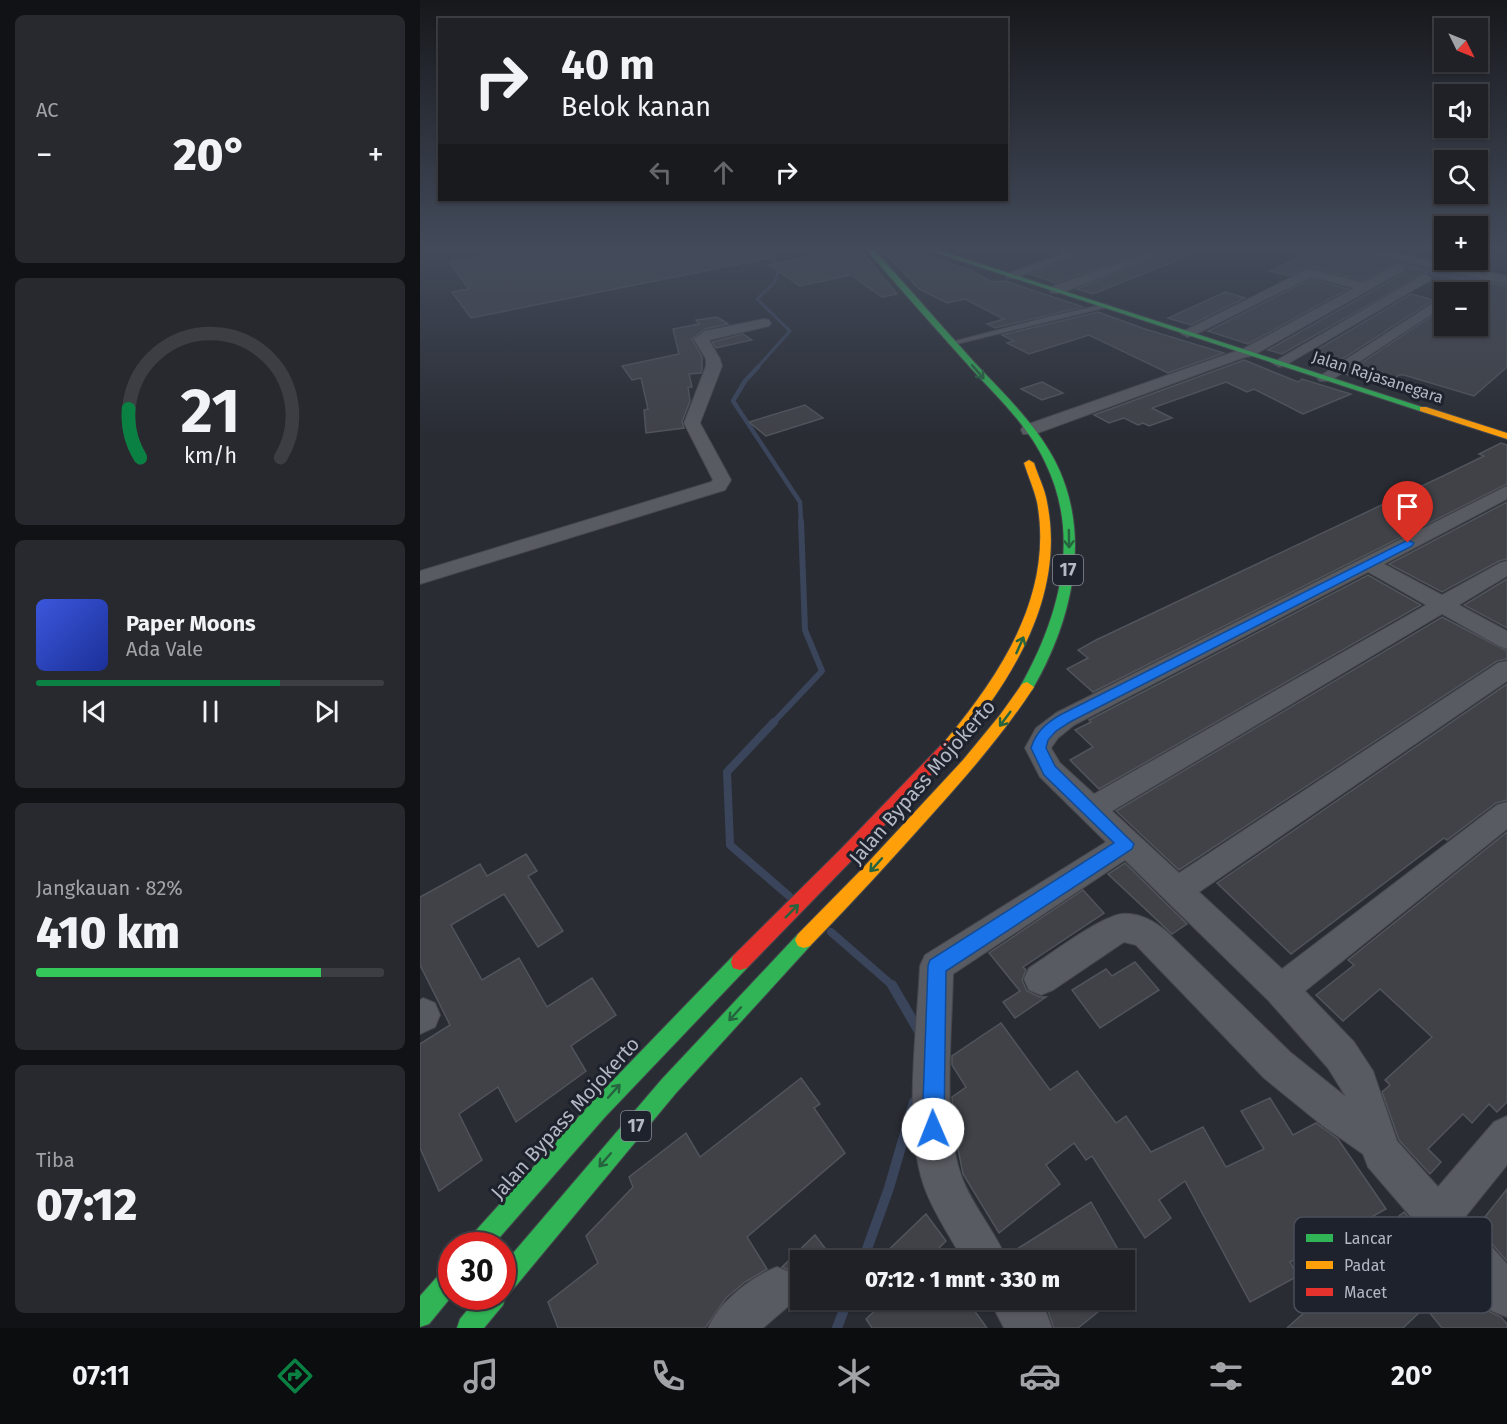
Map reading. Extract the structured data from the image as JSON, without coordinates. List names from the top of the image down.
{
  "streets": {
    "main road": ["Jalan Rajasanegara", "17", "Jalan Bypass Mojokerto"]
  },
  "legend": ["Lancar", "Padat", "Macet"],
  "north": "bottom right",
  "page": {
    "tile": [
      "AC",
      ["Jangkauan · 82%", "410 km"],
      ["Tiba", "07:12"]
    ],
    "map_buttons": ["+", "−"],
    "turn": ["40 m", "Belok kanan"],
    "heat": ["−", "20°", "+"],
    "song": ["Paper Moons", "Ada Vale"],
    "limit": "30",
    "trip": "07:12 · 1 mnt · 330 m",
    "tabs": ["07:11", "20°"],
    "gauge": ["21", "km/h"]
  }
}
